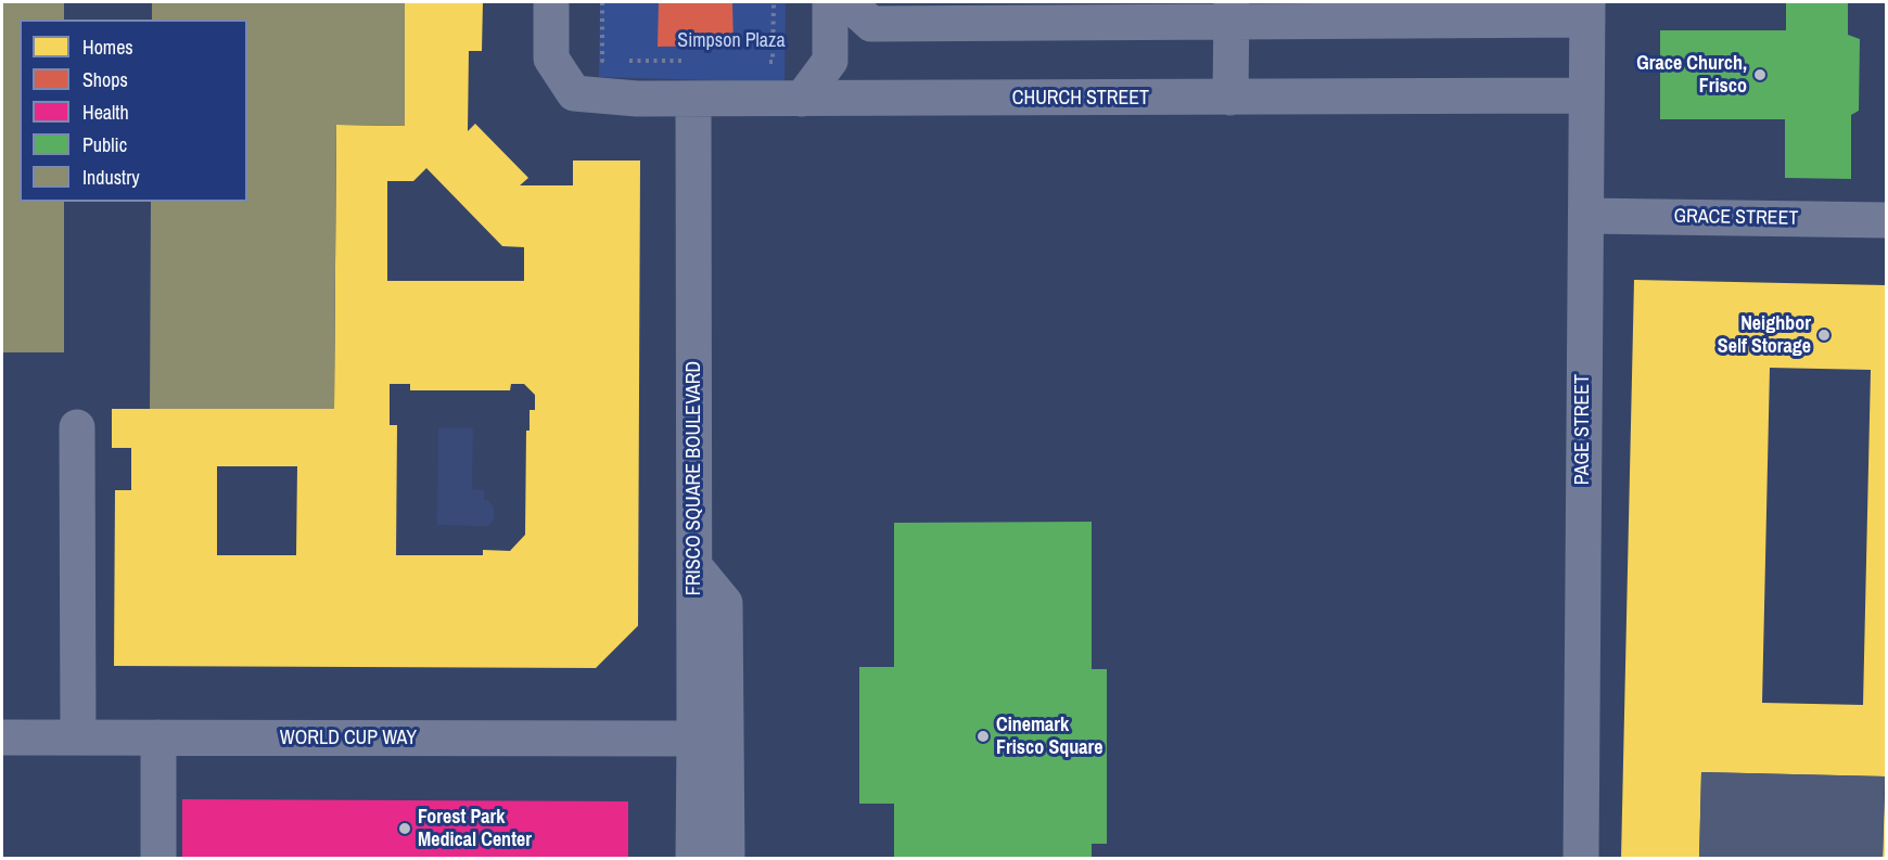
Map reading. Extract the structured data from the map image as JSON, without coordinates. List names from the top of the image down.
{
  "streets": {
    "street": [
      "CHURCH STREET",
      "GRACE STREET",
      "PAGE STREET",
      "FRISCO SQUARE BOULEVARD",
      "WORLD CUP WAY"
    ]
  },
  "crossings": [
    ["CHURCH STREET", "PAGE STREET"],
    ["CHURCH STREET", "FRISCO SQUARE BOULEVARD"],
    ["GRACE STREET", "PAGE STREET"],
    ["FRISCO SQUARE BOULEVARD", "WORLD CUP WAY"]
  ],
  "parks": ["Simpson Plaza"],
  "places": [
    "Grace Church, Frisco",
    "Neighbor Self Storage",
    "Cinemark Frisco Square",
    "Forest Park Medical Center"
  ],
  "legend": [
    "Homes",
    "Shops",
    "Health",
    "Public",
    "Industry"
  ]
}
